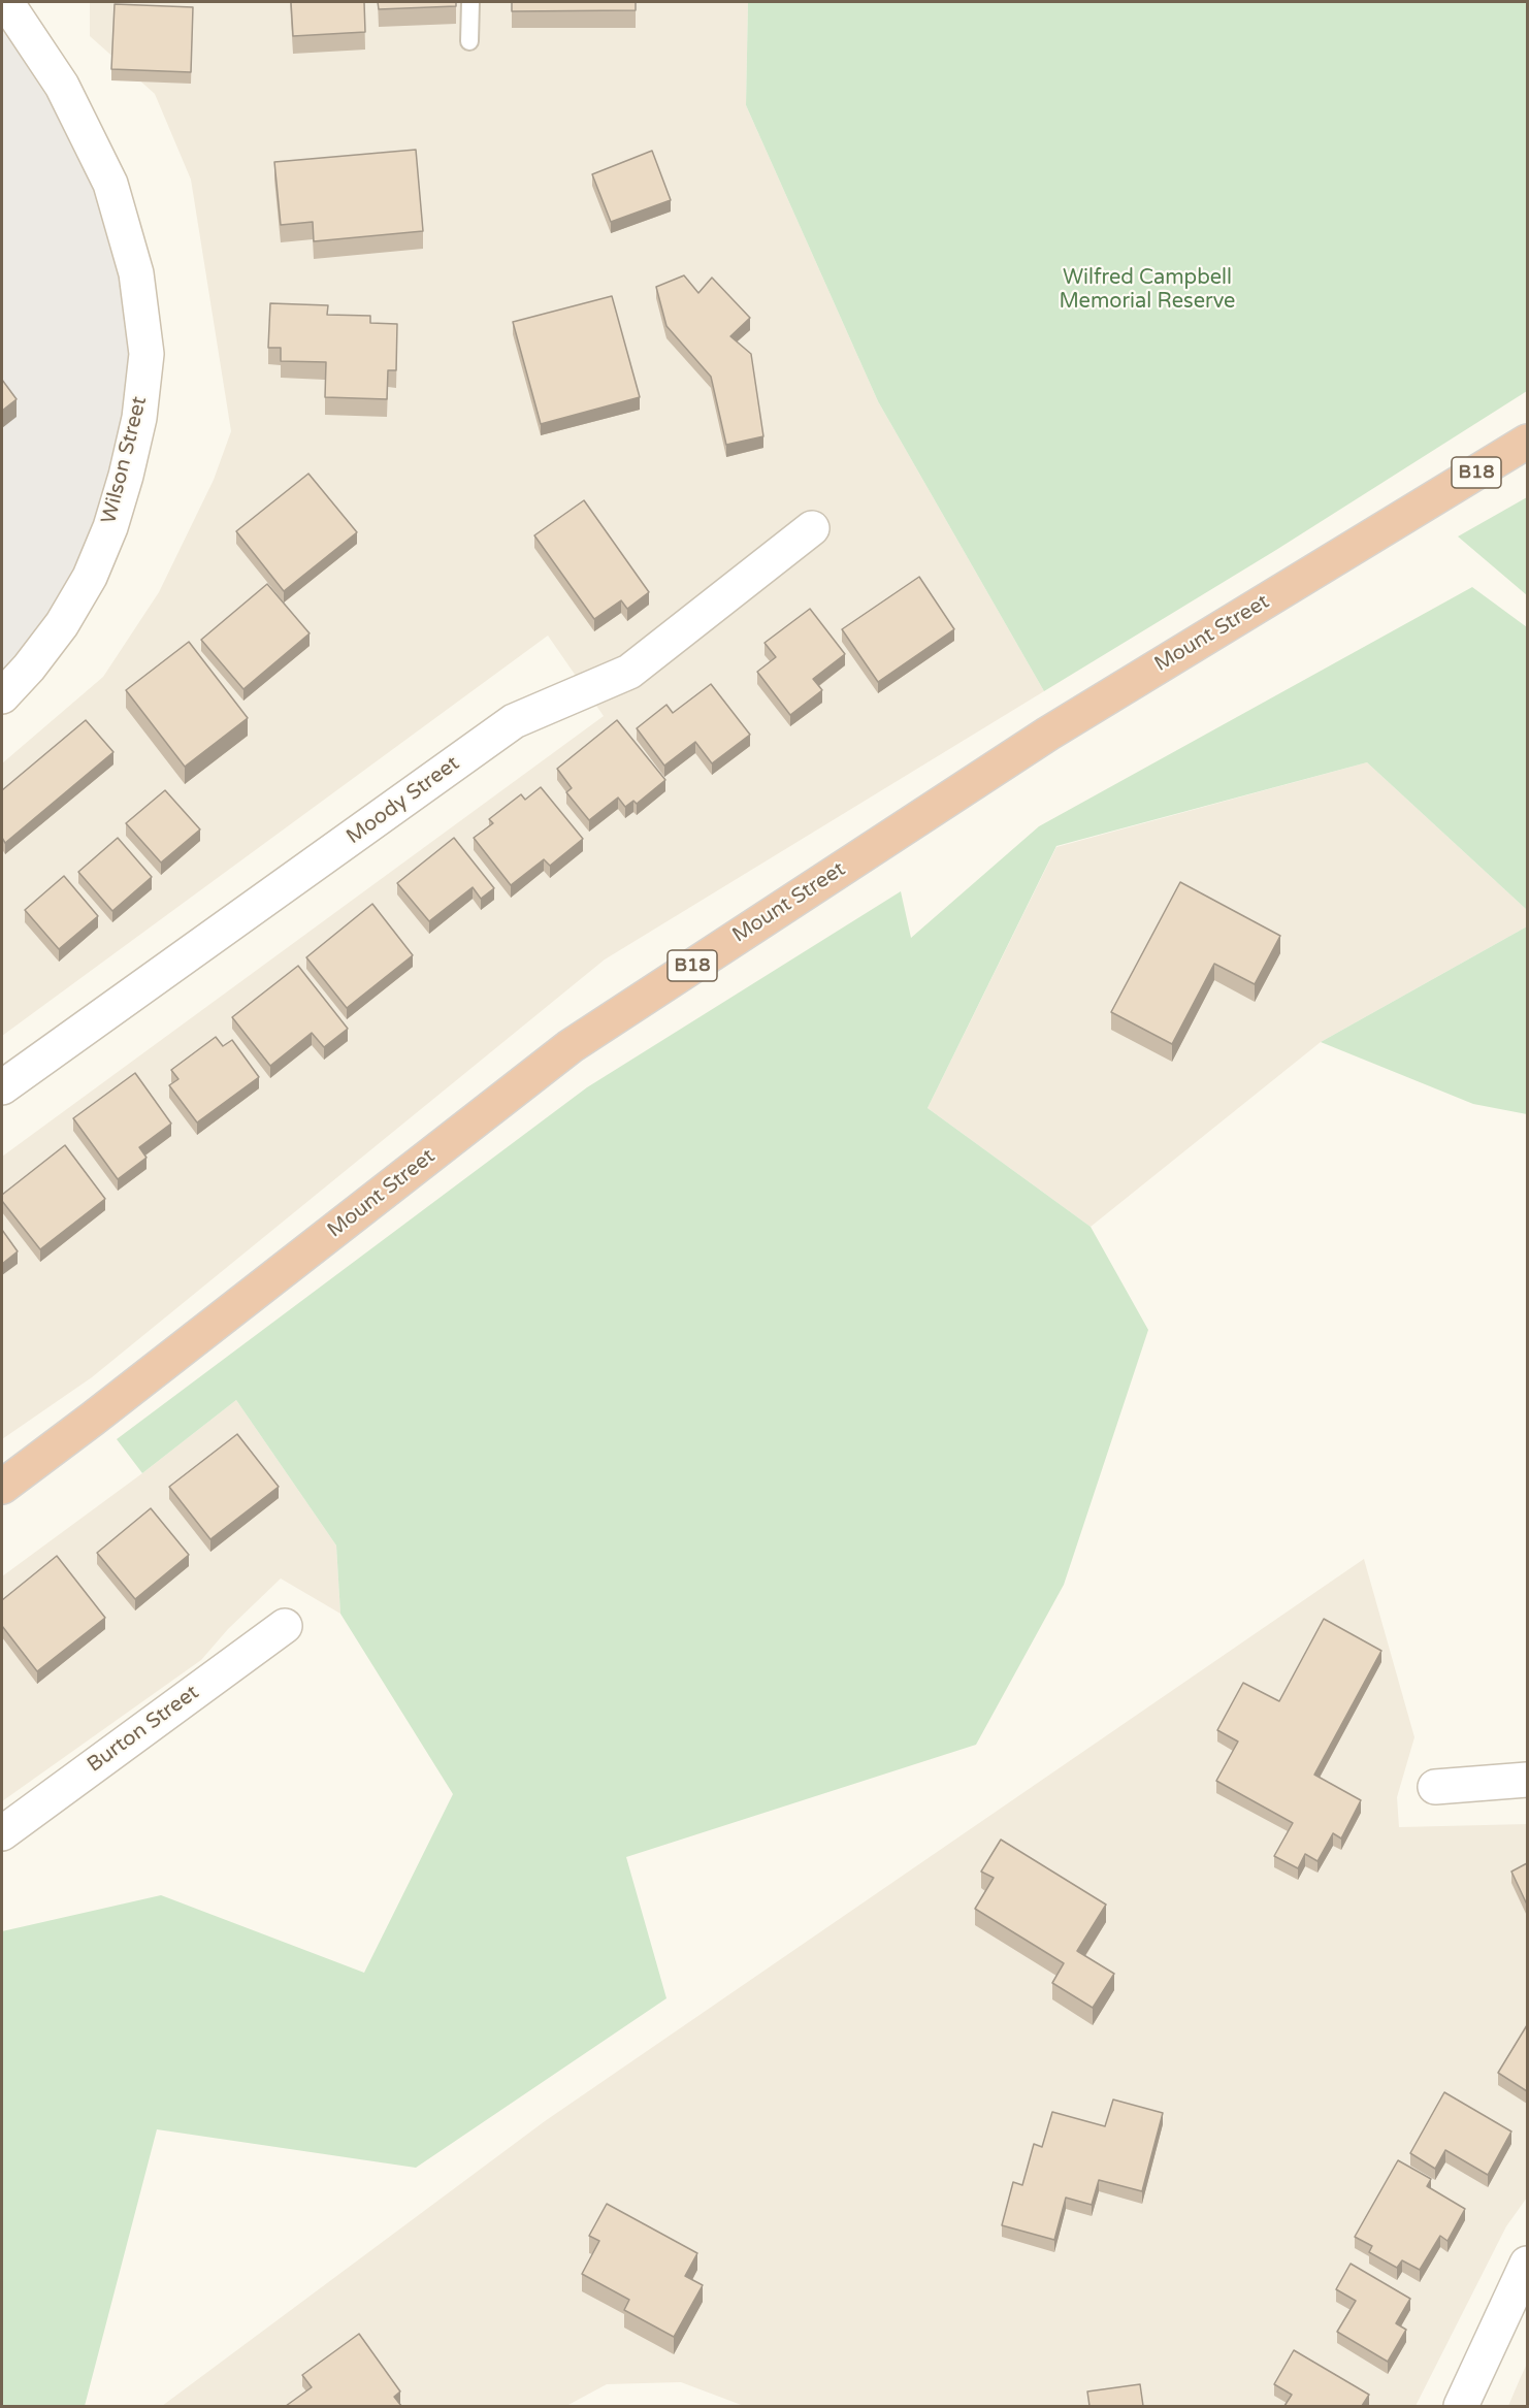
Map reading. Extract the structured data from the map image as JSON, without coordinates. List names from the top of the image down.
{
  "streets": {
    "highway": ["B18", "Mount Street"],
    "street": ["Wilson Street", "Moody Street", "Burton Street"]
  },
  "parks": ["Wilfred Campbell Memorial Reserve"]
}
